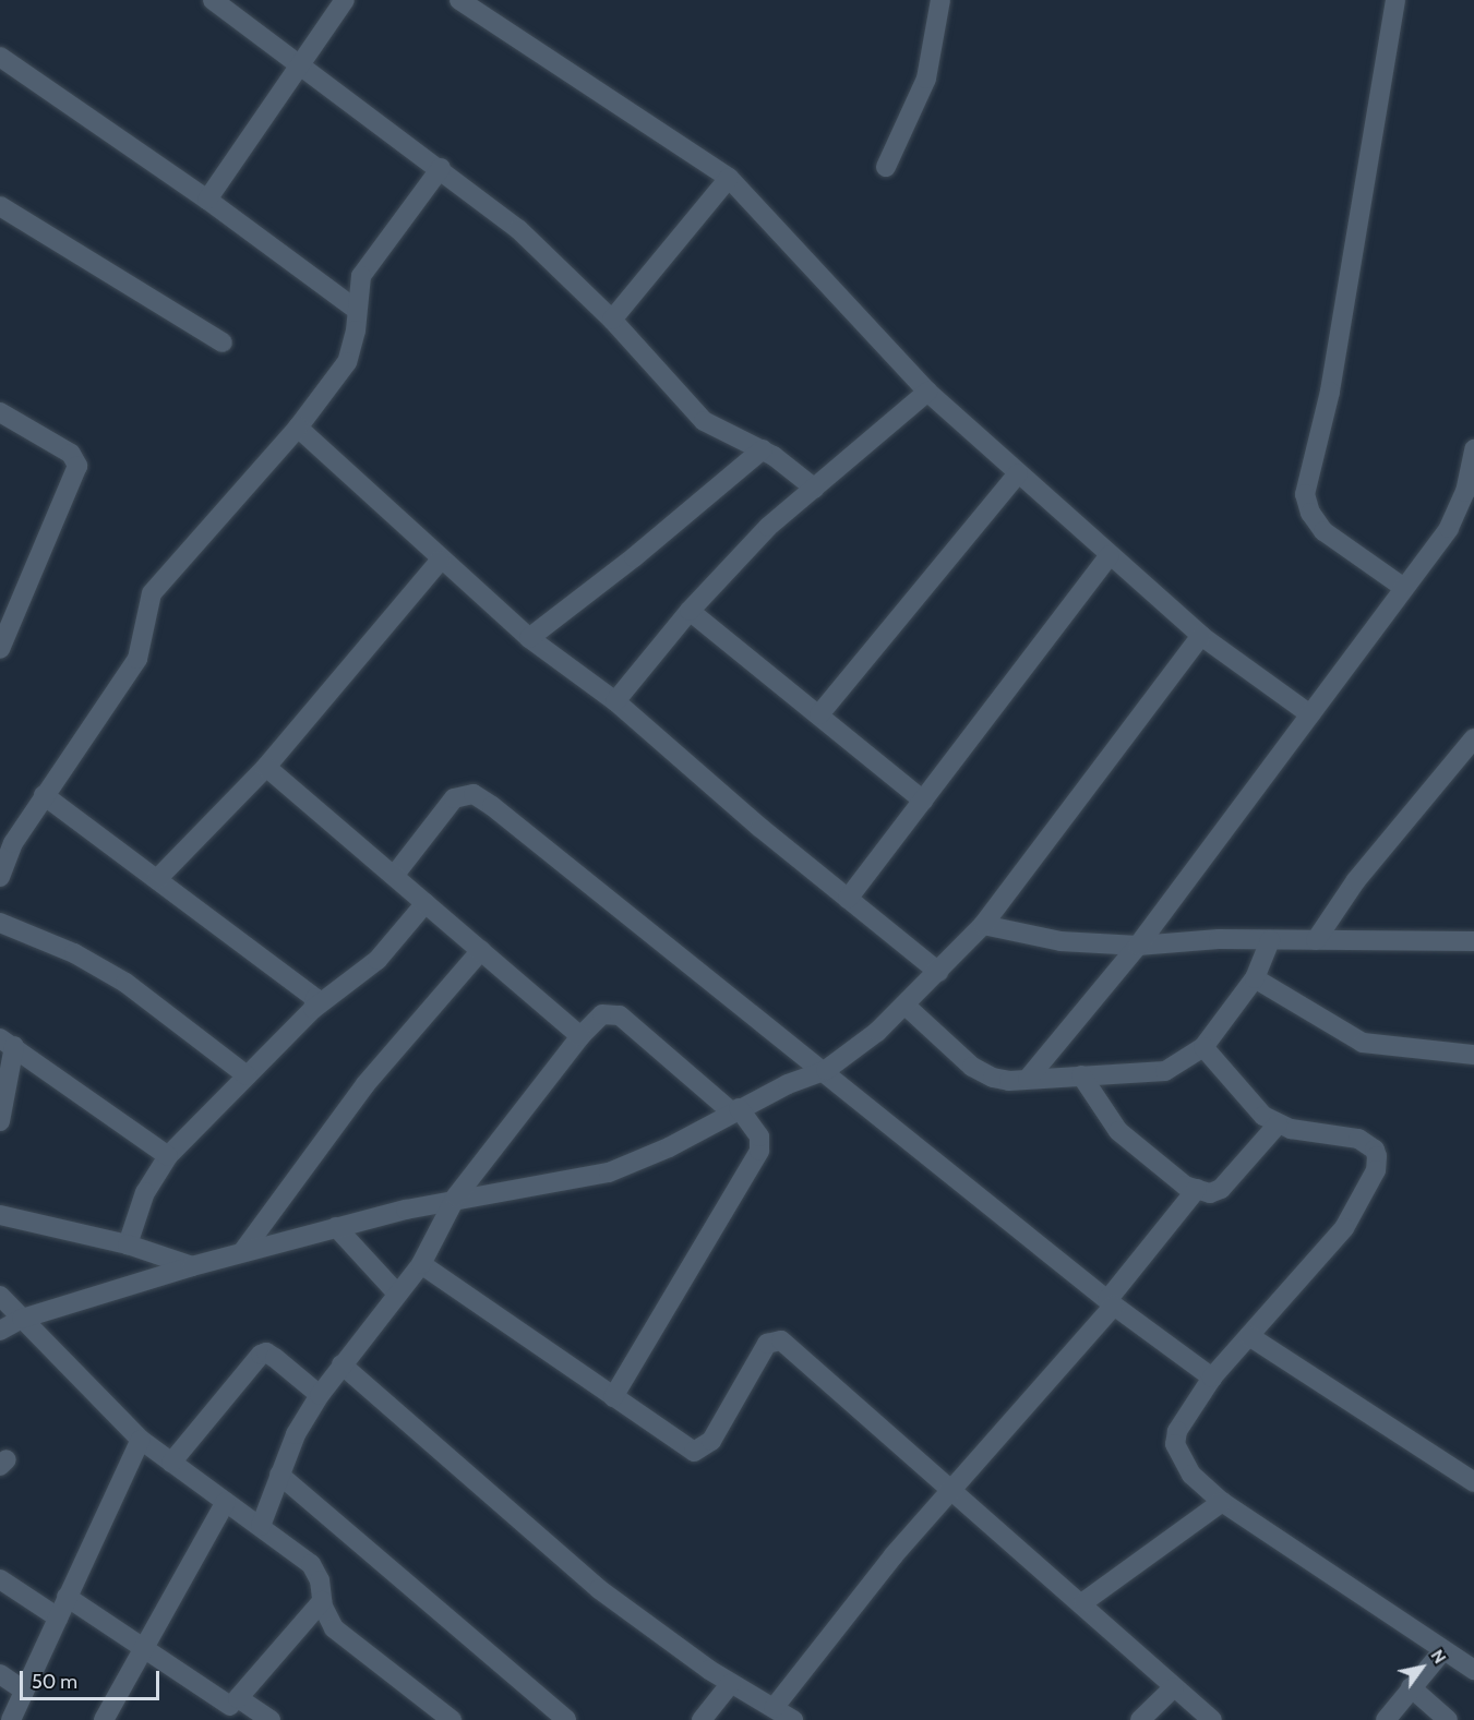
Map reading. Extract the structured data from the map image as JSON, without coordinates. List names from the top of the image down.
{
  "scale_bar": "50 m",
  "north": "top right"
}
